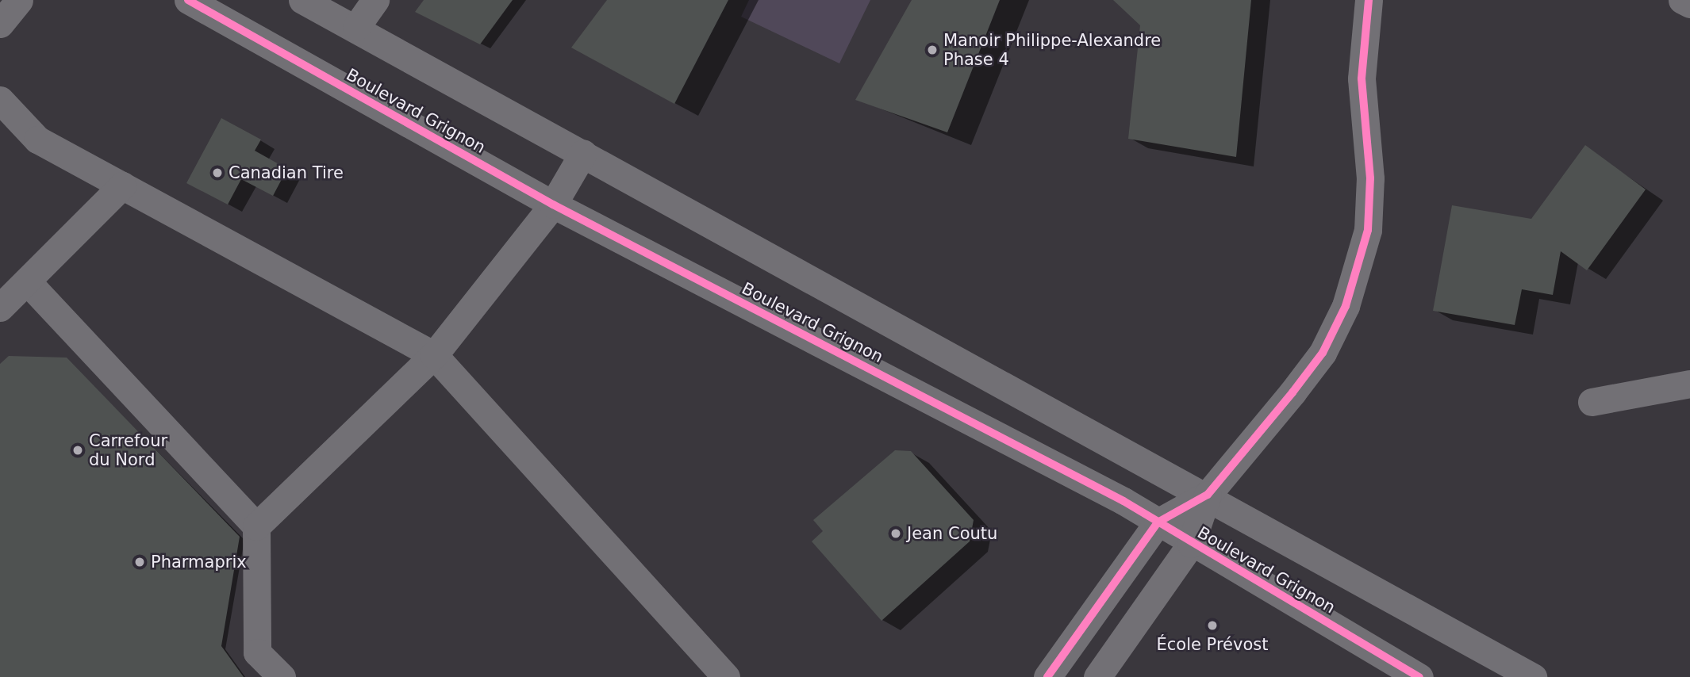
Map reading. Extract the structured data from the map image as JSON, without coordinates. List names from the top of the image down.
{
  "streets": {
    "street": ["Boulevard Grignon"]
  },
  "places": [
    "Manoir Philippe-Alexandre Phase 4",
    "Canadian Tire",
    "Carrefour du Nord",
    "Jean Coutu",
    "Pharmaprix",
    "École Prévost"
  ]
}
